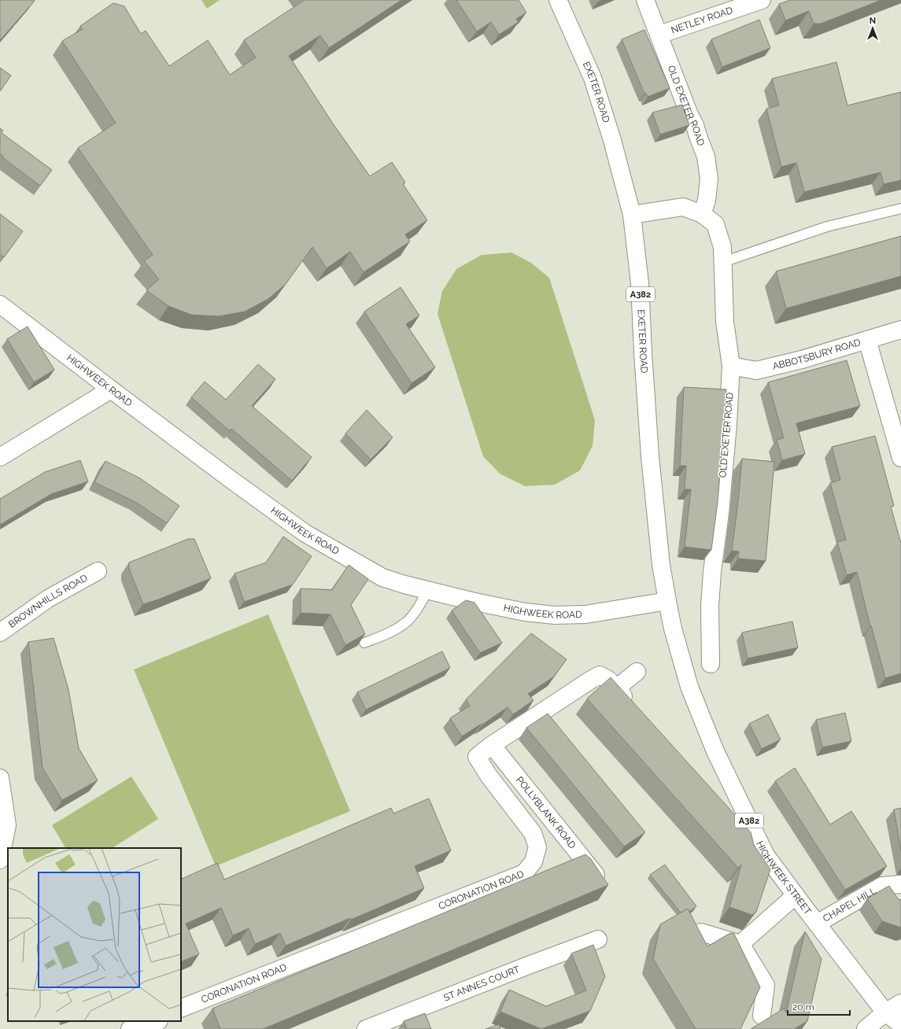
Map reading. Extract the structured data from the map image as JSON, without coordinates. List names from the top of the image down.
{
  "streets": {
    "street": [
      "NETLEY ROAD",
      "EXETER ROAD",
      "OLD EXETER ROAD",
      "A382",
      "ABBOTSBURY ROAD",
      "HIGHWEEK ROAD",
      "BROWNHILLS ROAD",
      "POLLYBLANK ROAD",
      "HIGHWEEK STREET",
      "CORONATION ROAD",
      "CHAPEL HILL",
      "ST ANNES COURT"
    ]
  },
  "crossings": [
    ["NETLEY ROAD", "OLD EXETER ROAD"],
    ["EXETER ROAD", "OLD EXETER ROAD"],
    ["EXETER ROAD", "HIGHWEEK ROAD"],
    ["EXETER ROAD", "HIGHWEEK STREET"],
    ["OLD EXETER ROAD", "ABBOTSBURY ROAD"],
    ["HIGHWEEK ROAD", "HIGHWEEK STREET"],
    ["POLLYBLANK ROAD", "CORONATION ROAD"],
    ["HIGHWEEK STREET", "CHAPEL HILL"]
  ],
  "scale_bar": "20 m",
  "north": "top"
}
